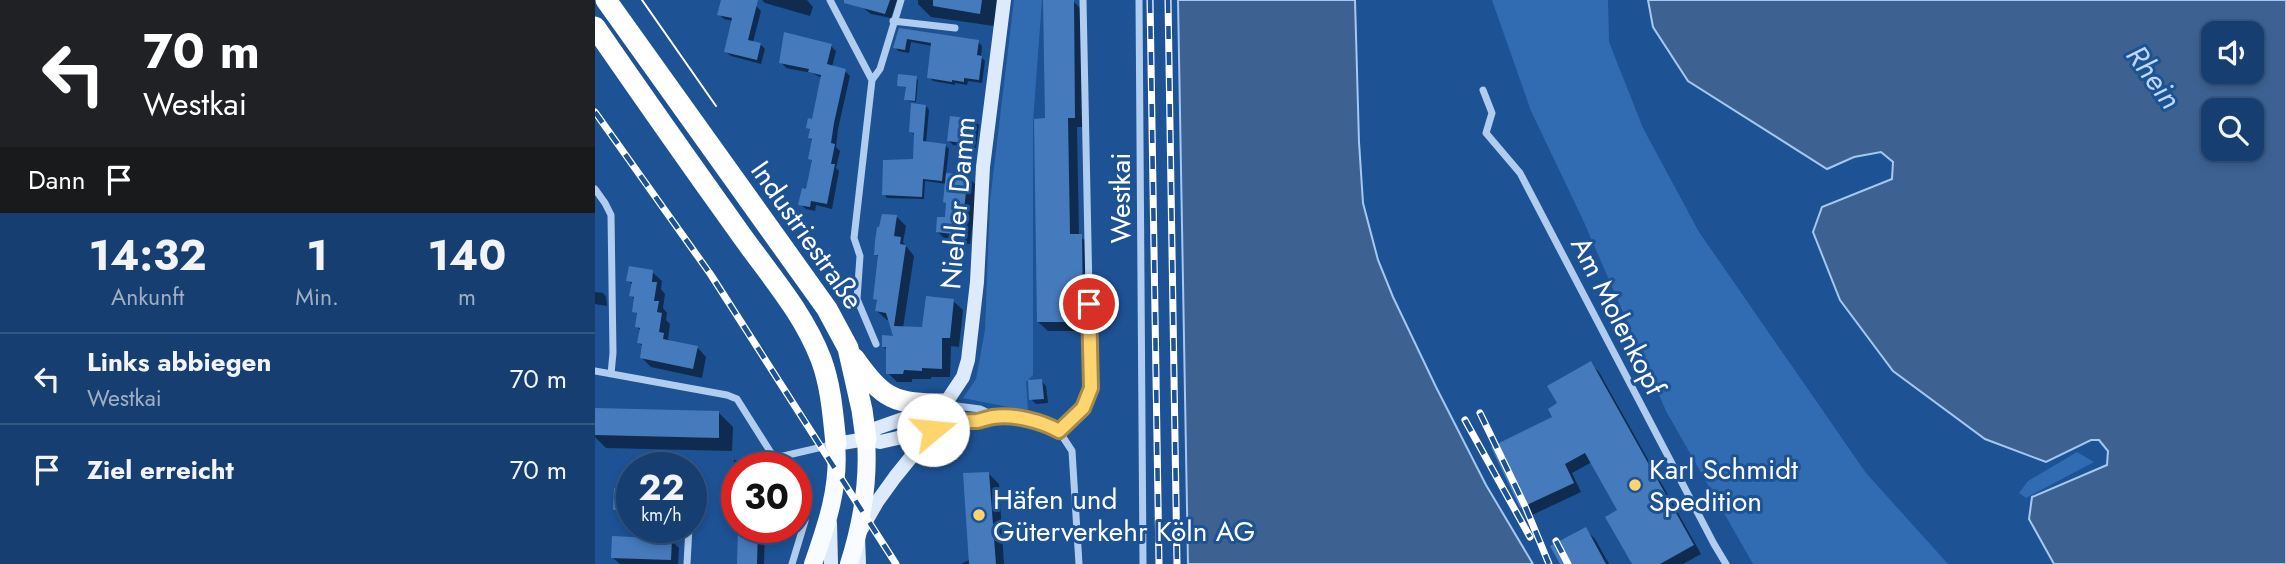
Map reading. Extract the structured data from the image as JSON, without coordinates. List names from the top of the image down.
{
  "streets": {
    "highway": ["Industriestraße"],
    "street": ["Westkai", "Niehler Damm", "Am Molenkopf"]
  },
  "crossings": [
    ["Niehler Damm", "Industriestraße"]
  ],
  "water": ["Rhein"],
  "places": ["Karl Schmidt Spedition", "Häfen und Güterverkehr Köln AG"],
  "page": {
    "turn": ["70 m", "Westkai"],
    "then": "Dann",
    "eta": [
      "14:32",
      "Ankunft",
      "1",
      "Min.",
      "140",
      "m"
    ],
    "list": [
      {
        "name": "Links abbiegen",
        "note": "Westkai",
        "value": "70 m"
      },
      {
        "name": "Ziel erreicht",
        "value": "70 m"
      }
    ],
    "speed": "22 km/h",
    "limit": "30"
  }
}
